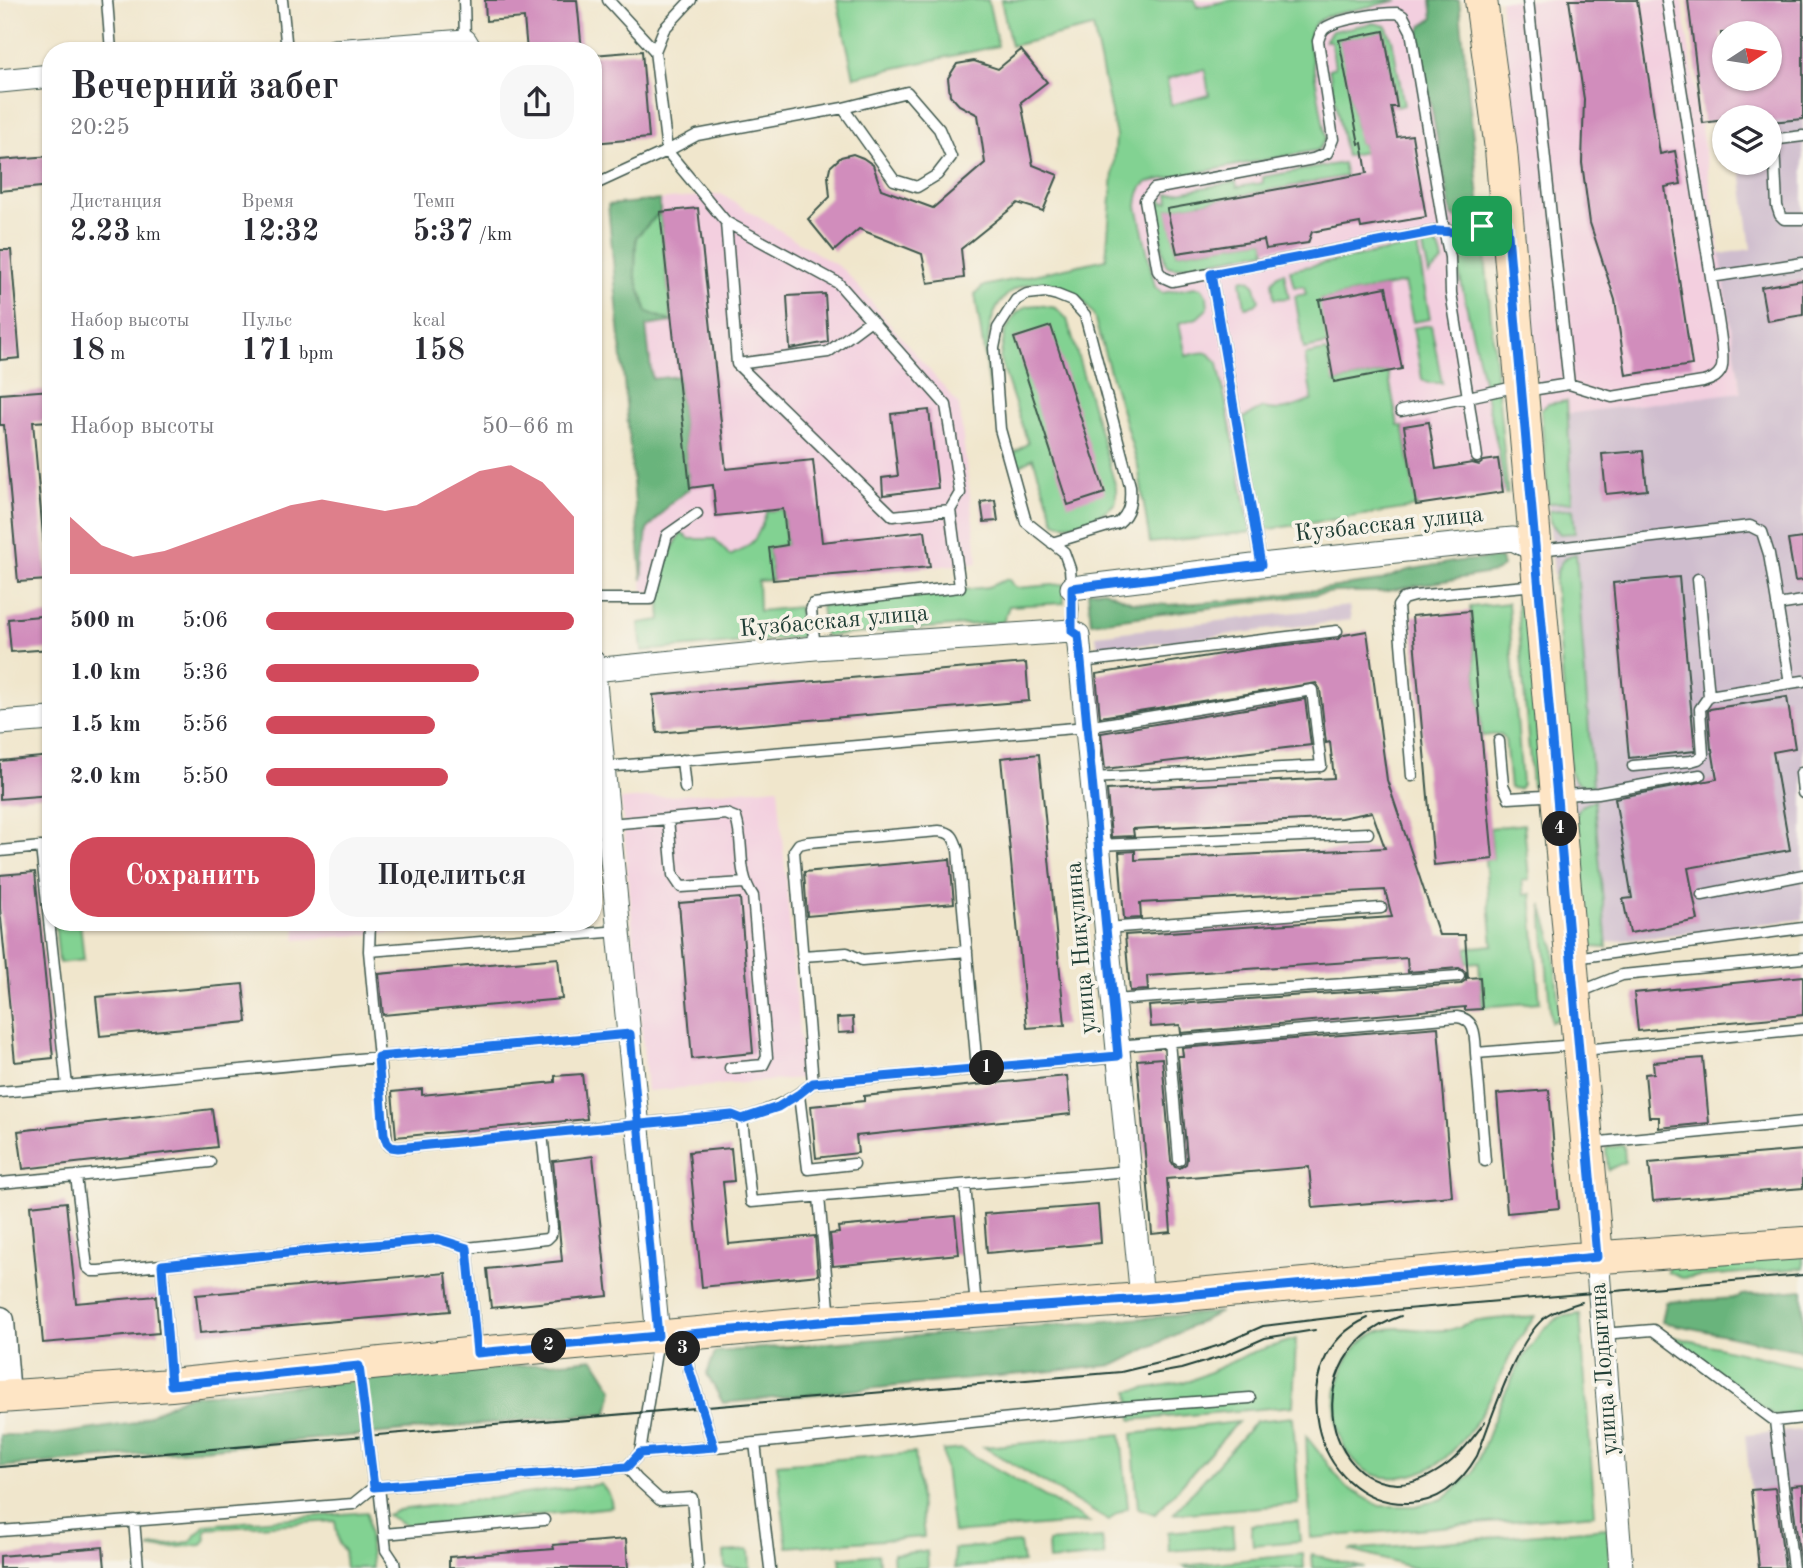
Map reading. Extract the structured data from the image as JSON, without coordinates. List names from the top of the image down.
{
  "streets": {
    "main road": ["улица Лодыгина"],
    "street": ["Кузбасская улица", "улица Никулина"]
  },
  "crossings": [
    ["Кузбасская улица", "улица Никулина"],
    ["Кузбасская улица", "улица Лодыгина"]
  ],
  "north": "right",
  "page": {
    "heading": ["Вечерний забег", "20:25"],
    "stats": [
      ["Дистанция", "2.23 km"],
      ["Время", "12:32"],
      ["Темп", "5:37 /km"],
      ["Набор высоты", "18 m"],
      ["Пульс", "171 bpm"],
      ["kcal", "158"]
    ],
    "chart": ["Набор высоты", "50–66 m"],
    "list": [
      {
        "name": "500 m",
        "note": "5:06"
      },
      {
        "name": "1.0 km",
        "note": "5:36"
      },
      {
        "name": "1.5 km",
        "note": "5:56"
      },
      {
        "name": "2.0 km",
        "note": "5:50"
      }
    ],
    "pins": [
      "4",
      "1",
      "2",
      "3"
    ],
    "buttons": ["Сохранить", "Поделиться"]
  }
}
